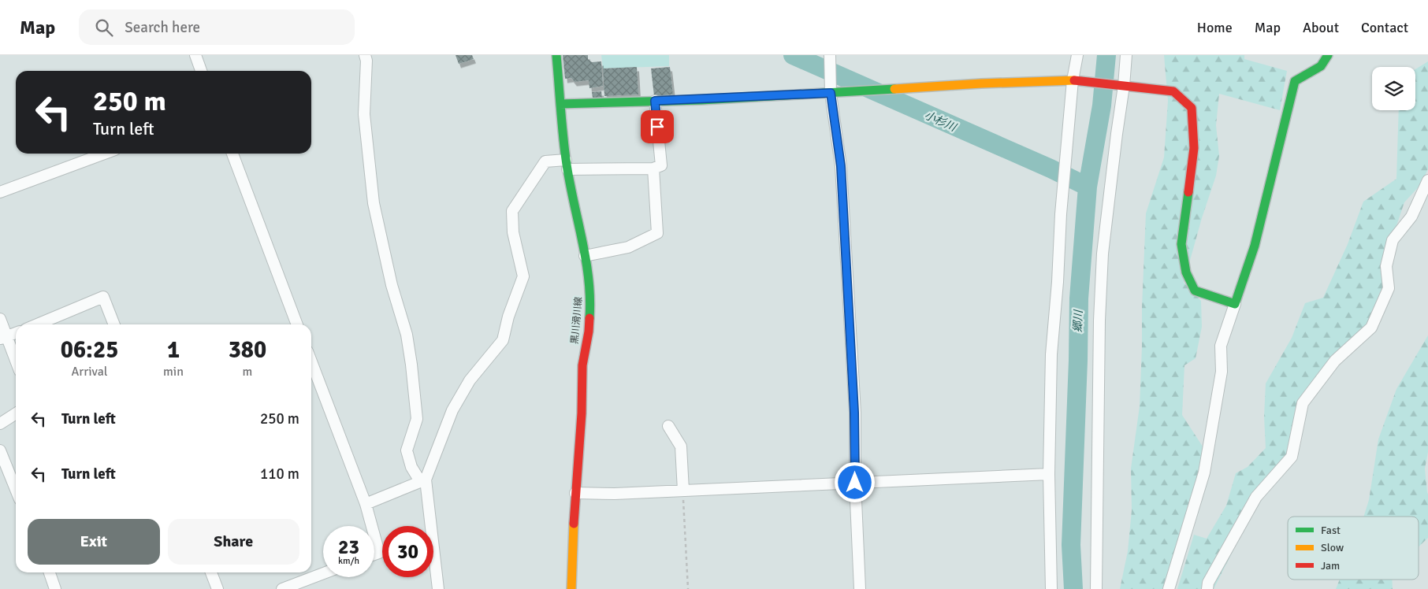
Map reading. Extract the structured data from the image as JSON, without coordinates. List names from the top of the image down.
{
  "streets": {
    "street": ["黒川滑川線"]
  },
  "water": ["小杉川", "郷川"],
  "legend": ["Fast", "Slow", "Jam"],
  "page": {
    "header": "Map",
    "search": "Search here",
    "nav": [
      "Home",
      "Map",
      "About",
      "Contact"
    ],
    "turn": ["250 m", "Turn left"],
    "eta": [
      "06:25",
      "Arrival",
      "1",
      "min",
      "380",
      "m"
    ],
    "list": [
      {
        "name": "Turn left",
        "value": "250 m"
      },
      {
        "name": "Turn left",
        "value": "110 m"
      }
    ],
    "buttons": ["Exit", "Share"],
    "speed": "23 km/h",
    "limit": "30"
  }
}
